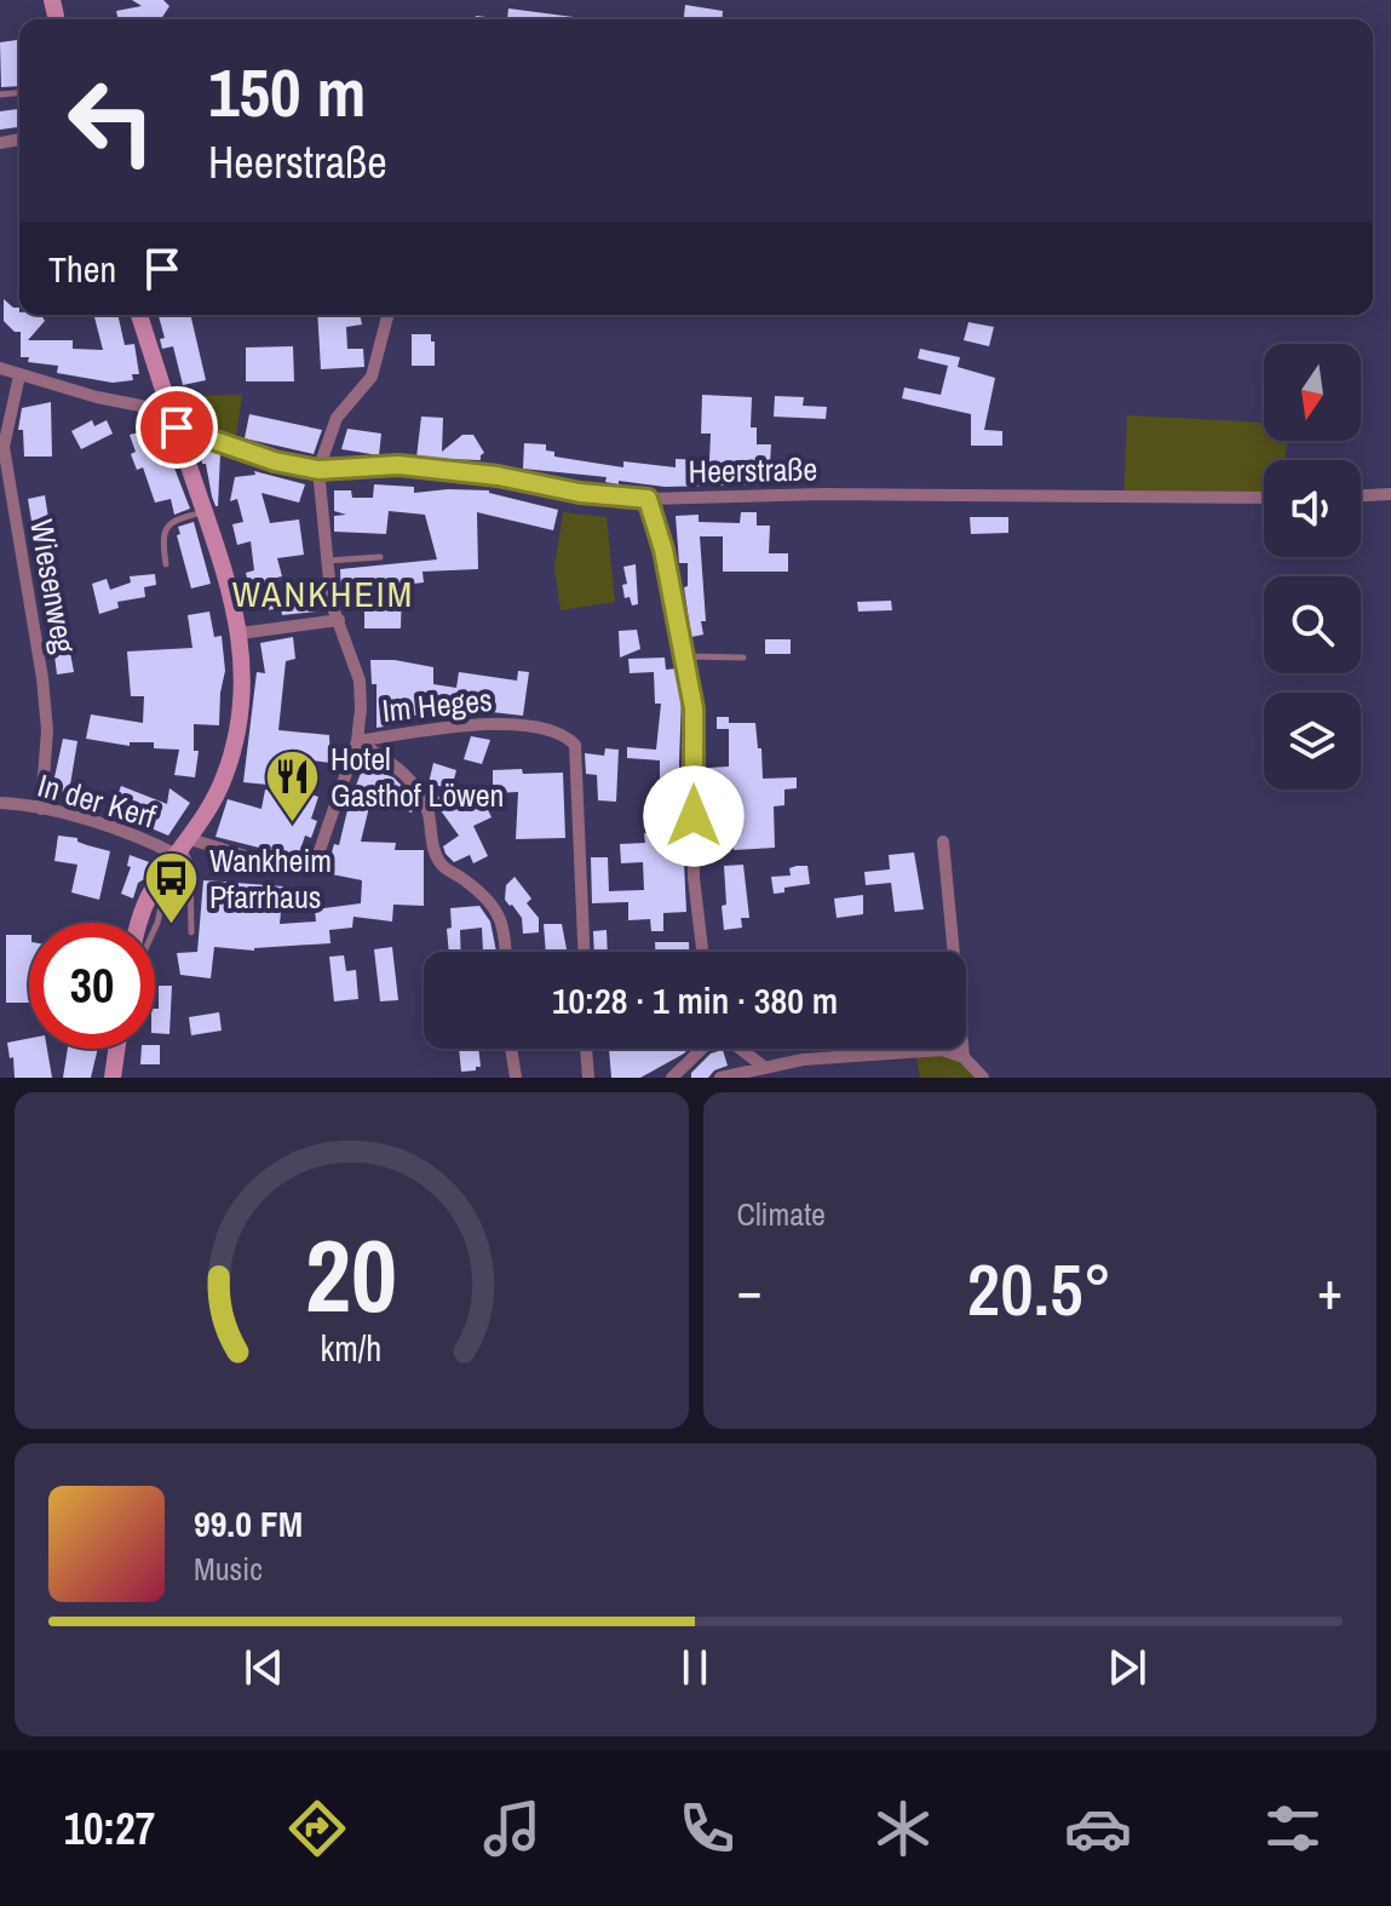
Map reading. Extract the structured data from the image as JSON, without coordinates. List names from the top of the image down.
{
  "streets": {
    "street": [
      "Heerstraße",
      "Wiesenweg",
      "Im Heges",
      "In der Kerf"
    ]
  },
  "crossings": [
    ["Heerstraße", "Wiesenweg"],
    ["Heerstraße", "In der Kerf"],
    ["Wiesenweg", "In der Kerf"],
    ["Im Heges", "In der Kerf"]
  ],
  "districts": ["WANKHEIM"],
  "places": {
    "restaurant": ["Hotel Gasthof Löwen"],
    "bus stop": ["Wankheim Pfarrhaus"]
  },
  "north": "bottom",
  "page": {
    "turn": ["150 m", "Heerstraße"],
    "then": "Then",
    "limit": "30",
    "trip": "10:28 · 1 min · 380 m",
    "tile": "Climate",
    "heat": ["−", "20.5°", "+"],
    "song": ["99.0 FM", "Music"],
    "tabs": "10:27",
    "gauge": ["20", "km/h"]
  }
}
